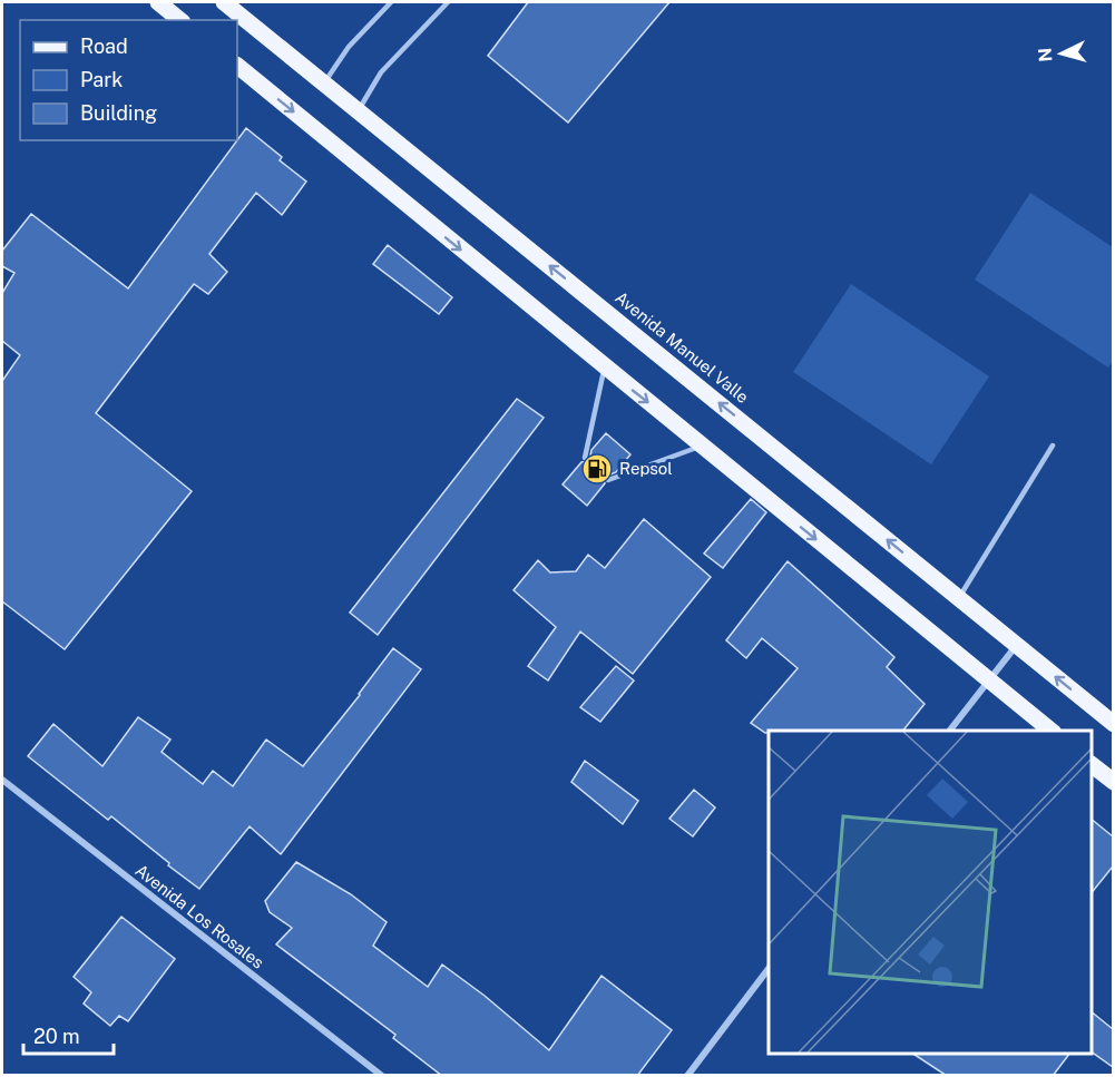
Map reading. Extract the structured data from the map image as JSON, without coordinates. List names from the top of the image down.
{
  "streets": {
    "main road": ["Avenida Manuel Valle"],
    "street": ["Avenida Los Rosales"]
  },
  "places": {
    "fuel station": ["Repsol"]
  },
  "legend": ["Road", "Park", "Building"],
  "scale_bar": "20 m",
  "north": "left"
}
